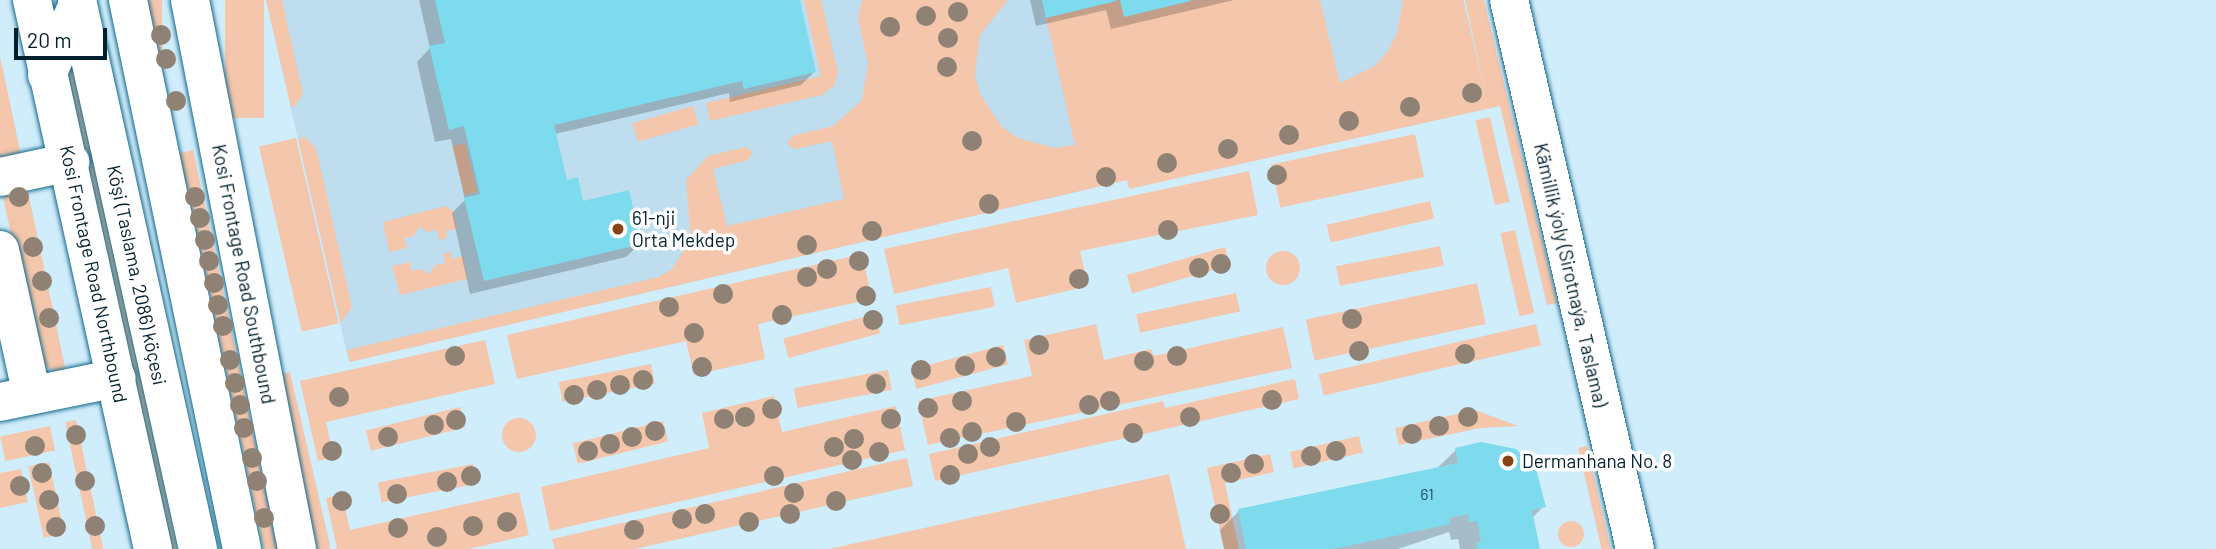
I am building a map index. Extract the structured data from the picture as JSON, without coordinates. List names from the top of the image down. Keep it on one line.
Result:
{"streets":{"street":["Kosi Frontage Road Northbound","Kosi Frontage Road Southbound","Köşi (Taslama, 2086) köçesi","Kämillik ýoly (Sirotnaýa, Taslama)"]},"places":["61-nji Orta Mekdep","Dermanhana No. 8"],"house_numbers":["61"],"scale_bar":"20 m"}
